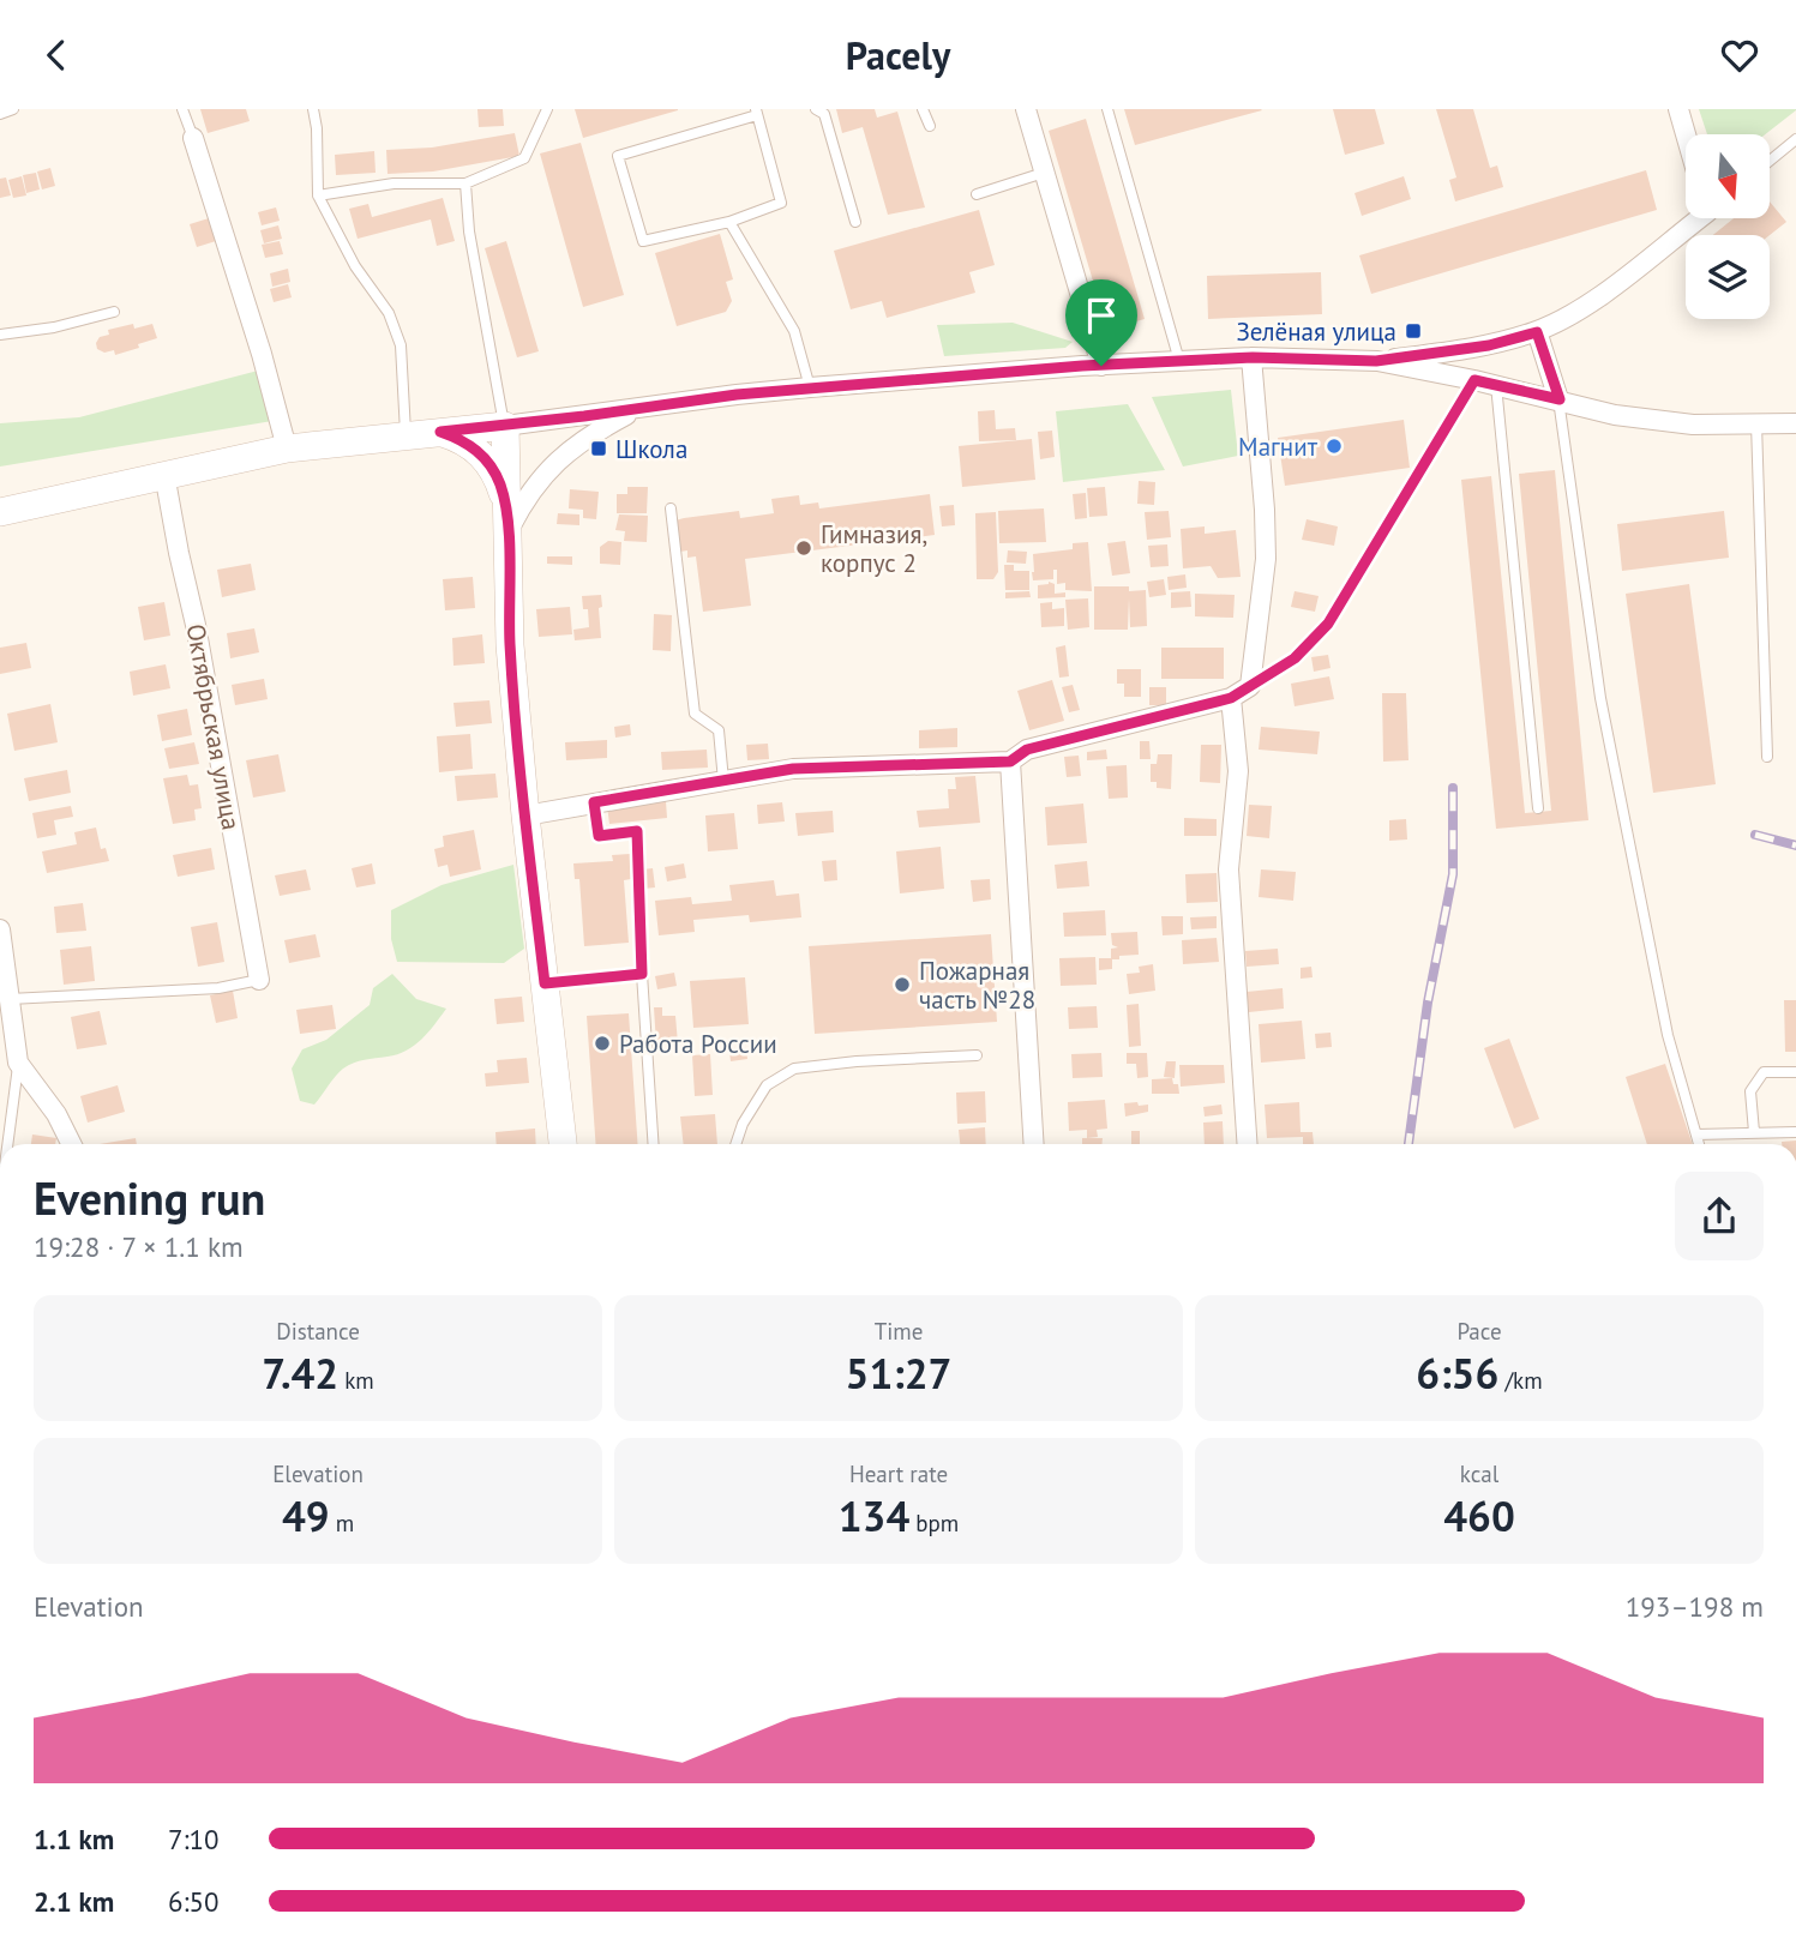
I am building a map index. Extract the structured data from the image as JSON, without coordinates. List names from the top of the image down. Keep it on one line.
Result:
{"streets":{"street":["Октябрьская улица"]},"places":{"transit":["Зелёная улица","Школа"],"other":["Магнит","Гимназия, корпус 2","Пожарная часть №28","Работа России"]},"north":"bottom","page":{"header":"Pacely","heading":["Evening run","19:28 · 7 × 1.1 km"],"stats":[["Distance","7.42 km"],["Time","51:27"],["Pace","6:56 /km"],["Elevation","49 m"],["Heart rate","134 bpm"],["kcal","460"]],"chart":["Elevation","193–198 m"],"list":[{"name":"1.1 km","note":"7:10"},{"name":"2.1 km","note":"6:50"}]}}
